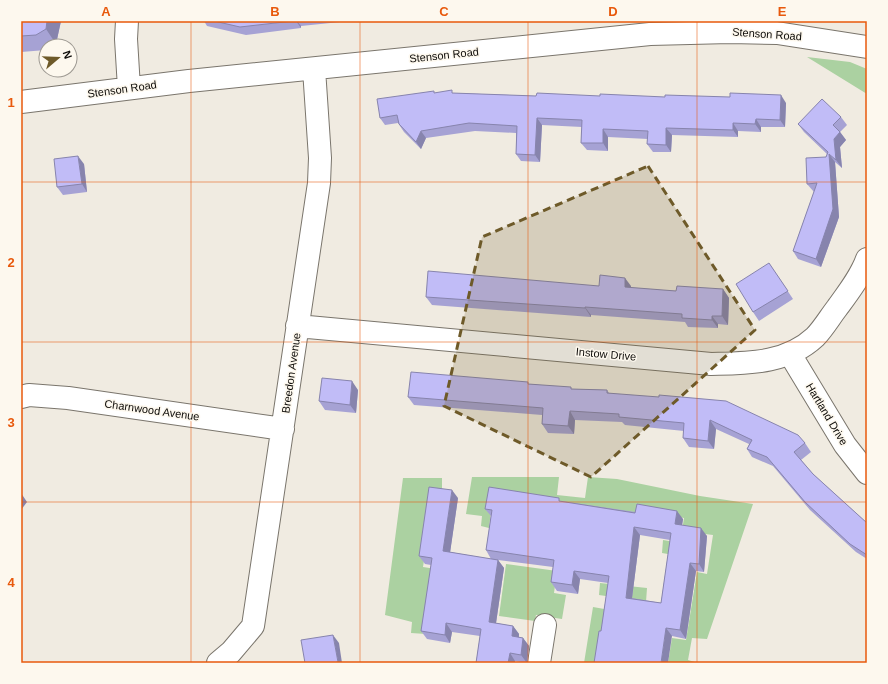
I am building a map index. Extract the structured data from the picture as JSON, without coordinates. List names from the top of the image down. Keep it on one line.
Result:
{"streets":{"street":["Stenson Road","Instow Drive","Breedon Avenue","Charnwood Avenue","Hartland Drive"]},"crossings":[["Stenson Road","Breedon Avenue"],["Instow Drive","Breedon Avenue"],["Instow Drive","Hartland Drive"],["Breedon Avenue","Charnwood Avenue"]],"north":"right","grid":{"columns":["A","B","C","D","E"],"rows":["1","2","3","4"]}}
